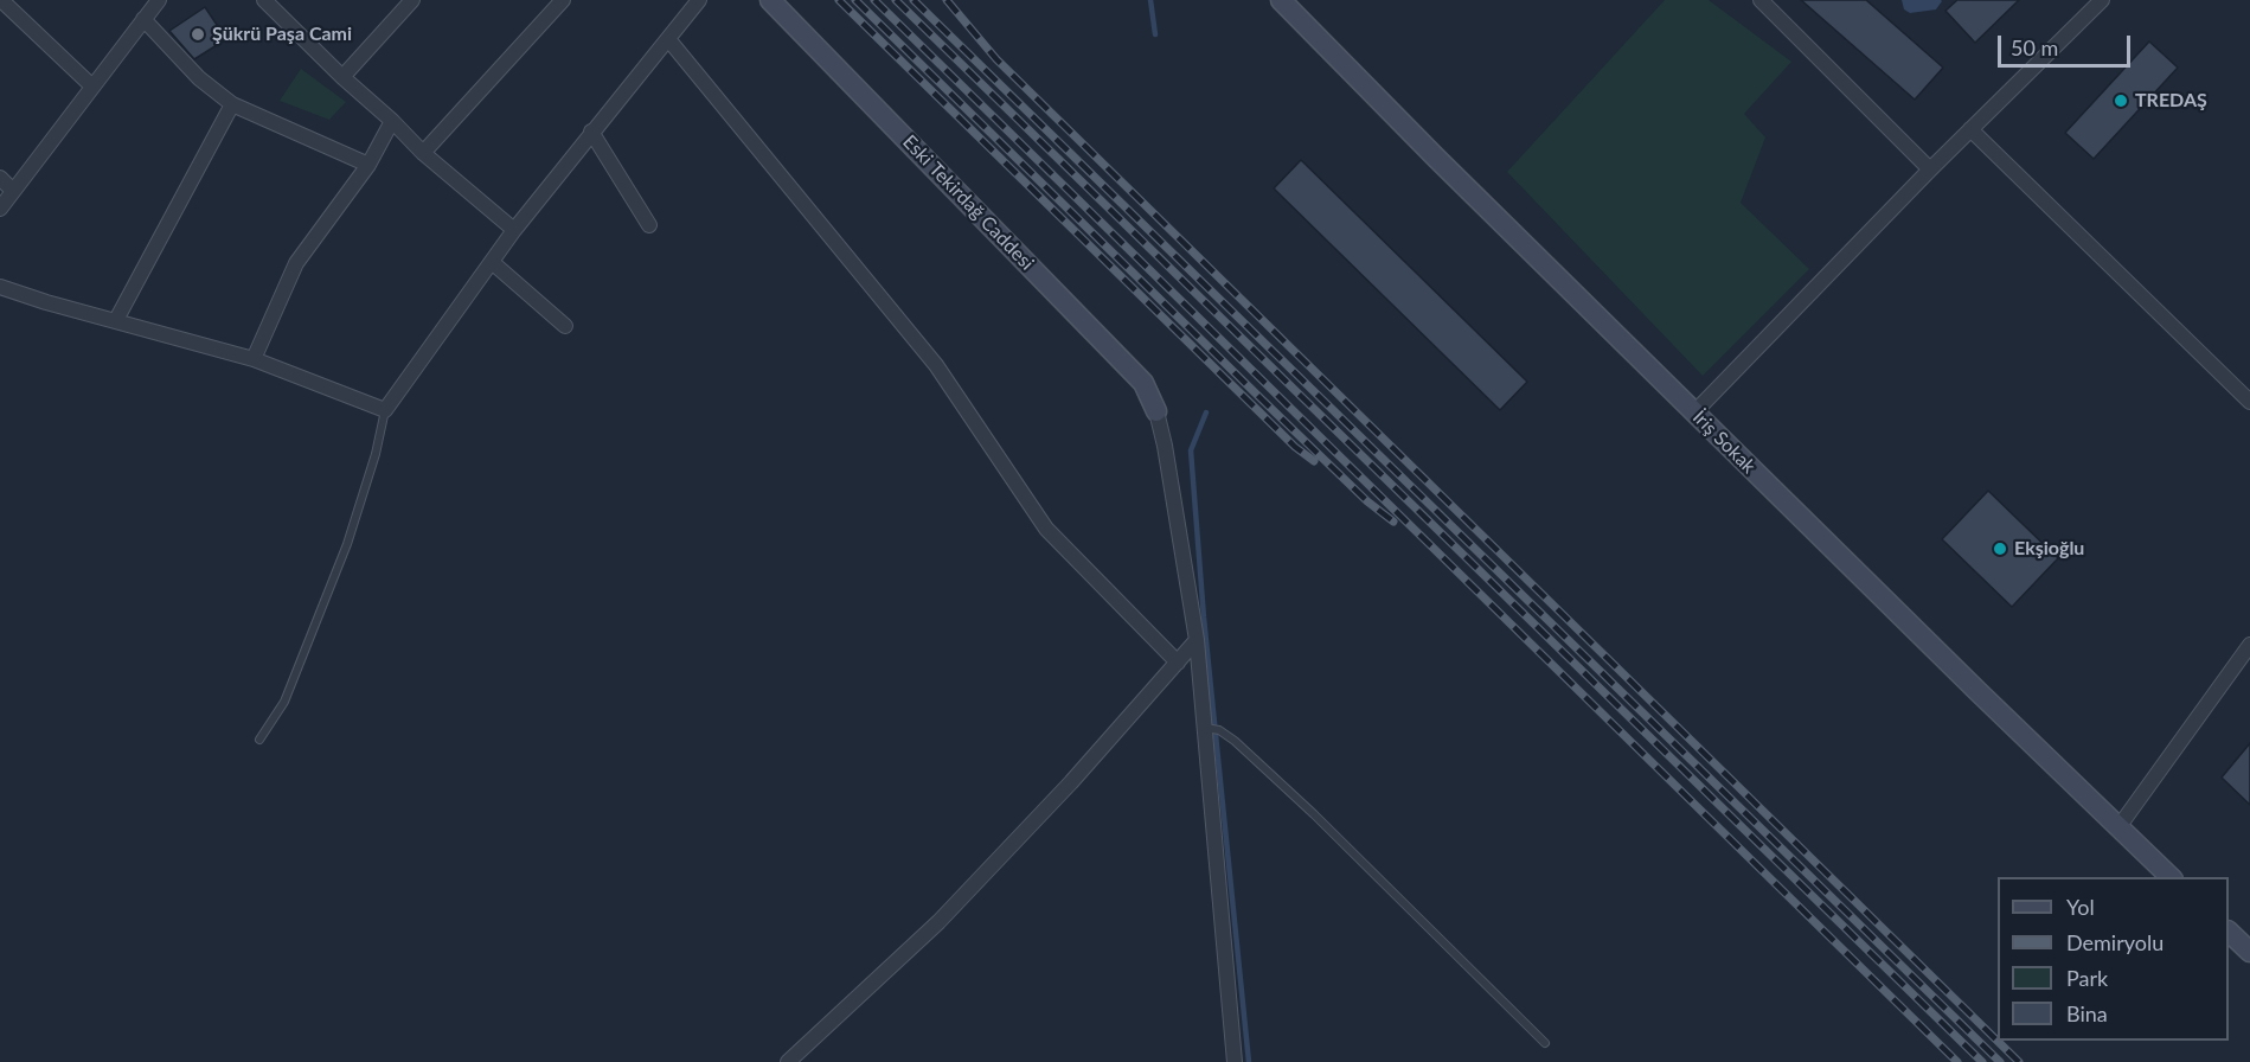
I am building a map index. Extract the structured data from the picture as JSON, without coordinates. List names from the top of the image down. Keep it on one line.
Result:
{"streets":{"main road":["Eski Tekirdağ Caddesi","İriş Sokak"]},"places":["Şükrü Paşa Cami","TREDAŞ","Ekşioğlu"],"legend":["Yol","Demiryolu","Park","Bina"],"scale_bar":"50 m"}
